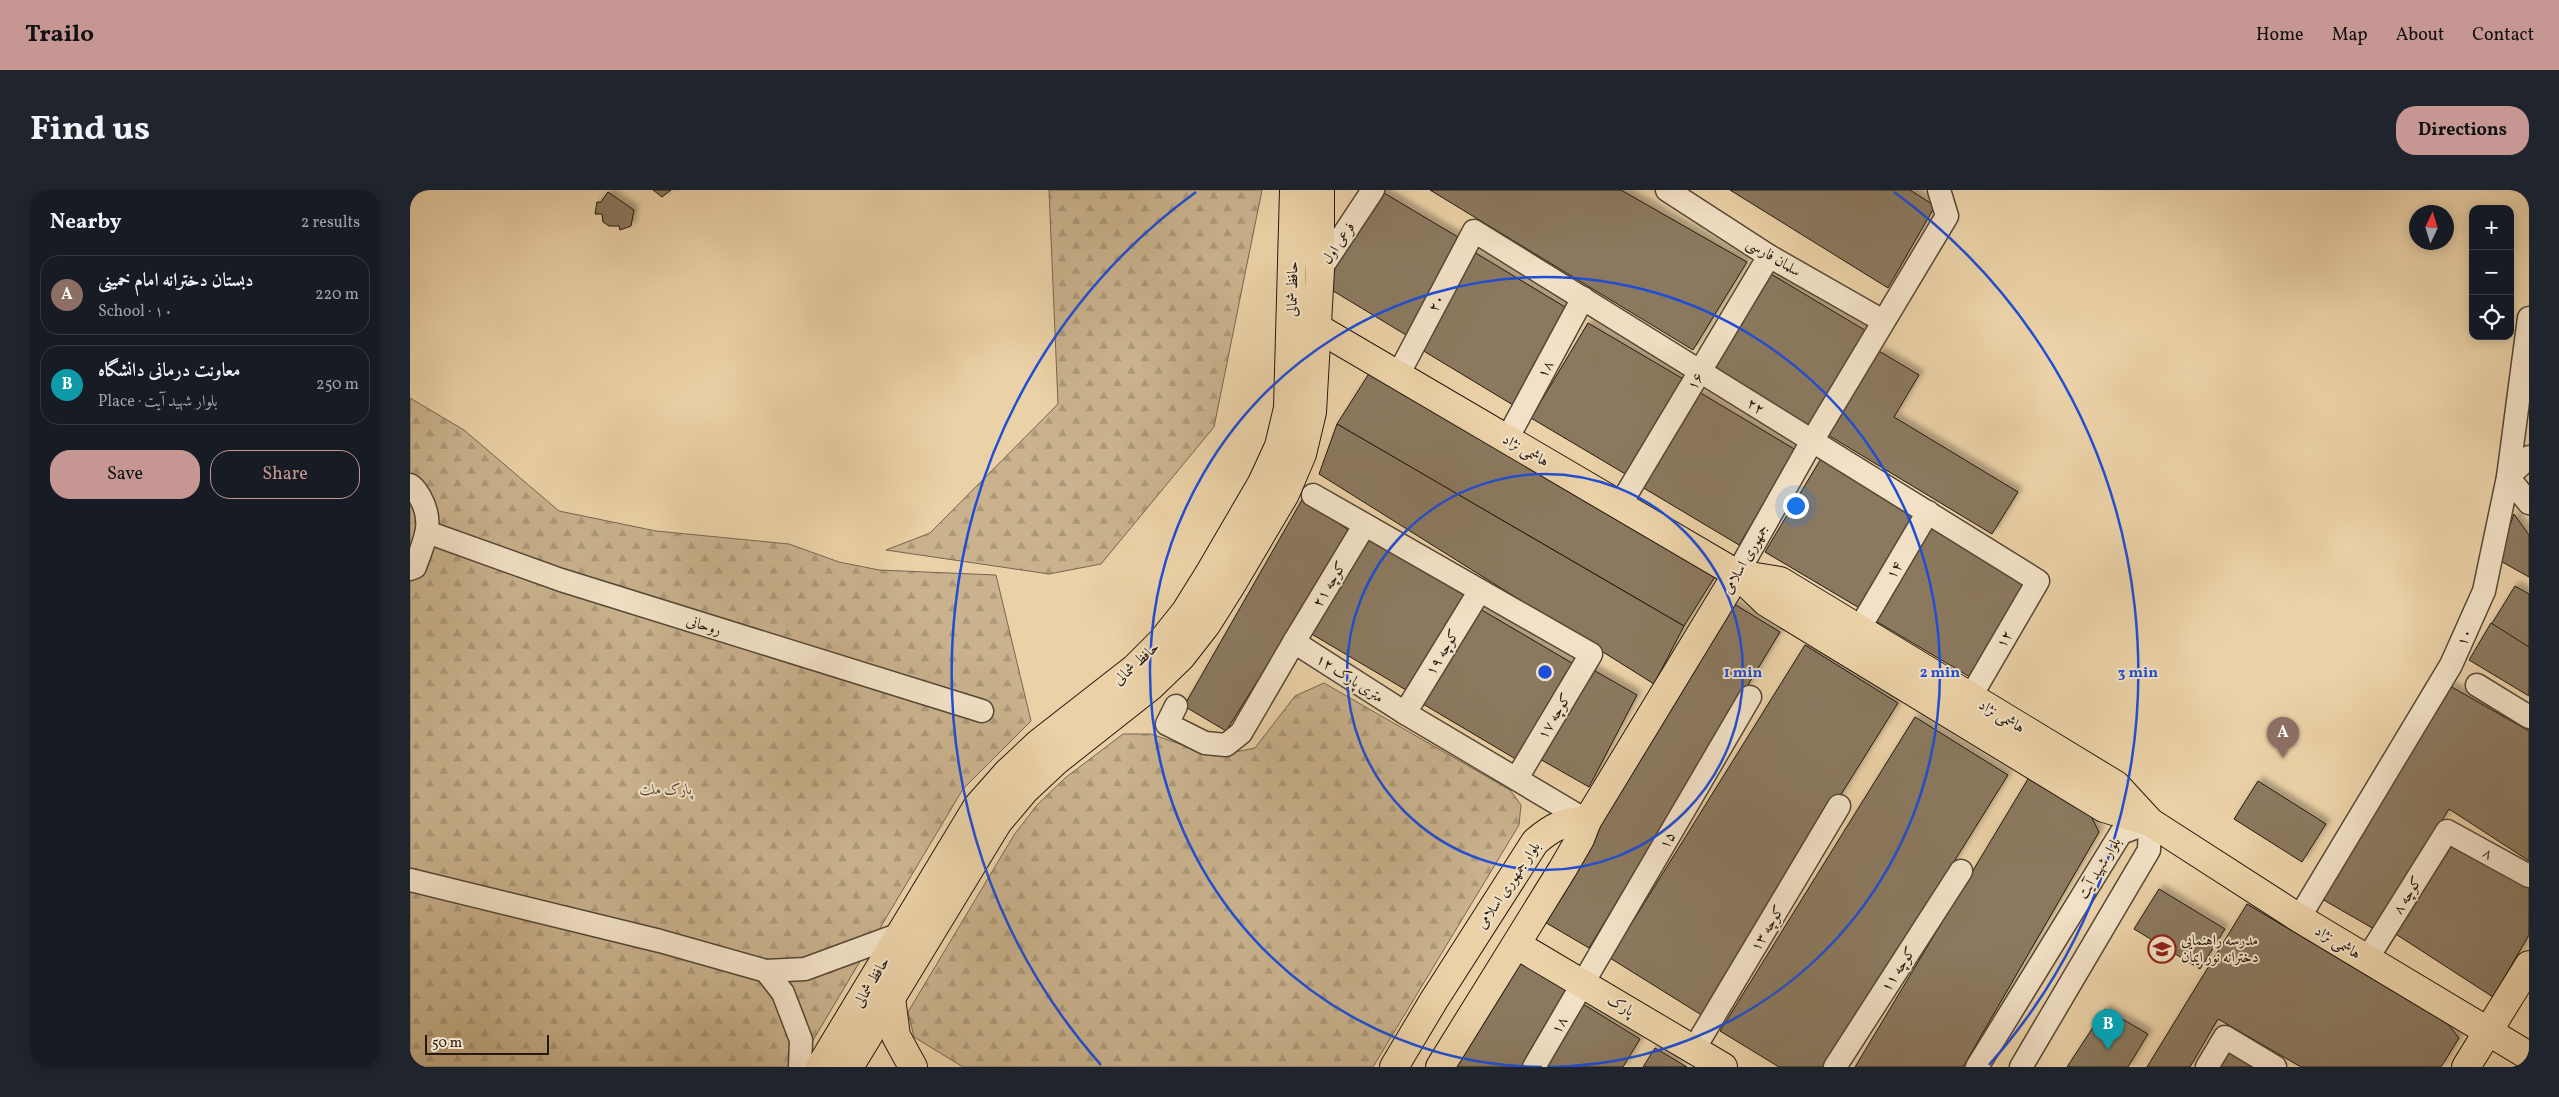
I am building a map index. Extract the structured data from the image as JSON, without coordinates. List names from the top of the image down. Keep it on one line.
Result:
{"streets":{"main road":["حافظ شمالی","هاشمی نژاد","جمهوری اسلامی","بلوار جمهوری اسلامی","پارک"],"street":["فرعی اول","سلمان فارسی","۲۰","۱۸","۱۶","۲۲","۱۴","کوچه ۲۱","روحانی","۱۰","۱۲","کوچه ۱۹","۱۲ متری پارک","کوچه ۱۷","۱۵","۸","بلوار شهید آیت","کوچه ۸","کوچه ۱۳","کوچه ۱۱"]},"crossings":[["فرعی اول","حافظ شمالی"],["سلمان فارسی","۱۶"],["سلمان فارسی","جمهوری اسلامی"],["حافظ شمالی","هاشمی نژاد"],["۲۰","۲۲"],["۲۰","هاشمی نژاد"],["۱۸","۲۲"],["۱۸","هاشمی نژاد"],["۱۸","۱۵"],["۱۸","پارک"],["۱۶","۲۲"],["۱۶","هاشمی نژاد"],["۲۲","جمهوری اسلامی"],["۲۲","۱۴"],["۲۲","۱۲"],["هاشمی نژاد","جمهوری اسلامی"],["هاشمی نژاد","۱۴"],["هاشمی نژاد","۱۰"],["هاشمی نژاد","۱۲"],["هاشمی نژاد","بلوار شهید آیت"],["هاشمی نژاد","کوچه ۸"],["جمهوری اسلامی","۱۲ متری پارک"],["جمهوری اسلامی","بلوار جمهوری اسلامی"],["کوچه ۲۱","۱۲ متری پارک"],["کوچه ۱۹","۱۲ متری پارک"],["کوچه ۱۹","کوچه ۱۷"],["۱۲ متری پارک","کوچه ۱۷"],["۱۲ متری پارک","بلوار جمهوری اسلامی"],["۱۵","پارک"],["۸","کوچه ۸"],["کوچه ۱۳","پارک"]],"parks":["پارک ملت"],"places":{"school or university":["مدرسه راهنمایی دخترانه نور ایمان"]},"scale_bar":"50 m","north":"top","page":{"header":"Trailo","nav":["Home","Map","About","Contact"],"title":"Find us","buttons":["Directions",["Save","Share"]],"heading":["Nearby","2 results"],"map_buttons":["+","−"],"list":[{"mark":"A","name":"دبستان دخترانه امام خمینی","note":"School · ۱۰","value":"220 m"},{"mark":"B","name":"معاونت درمانی دانشگاه","note":"Place · بلوار شهید آیت","value":"250 m"}],"pins":["A","B"],"scale":"50 m"},"rings":["1 min","2 min","3 min"]}
